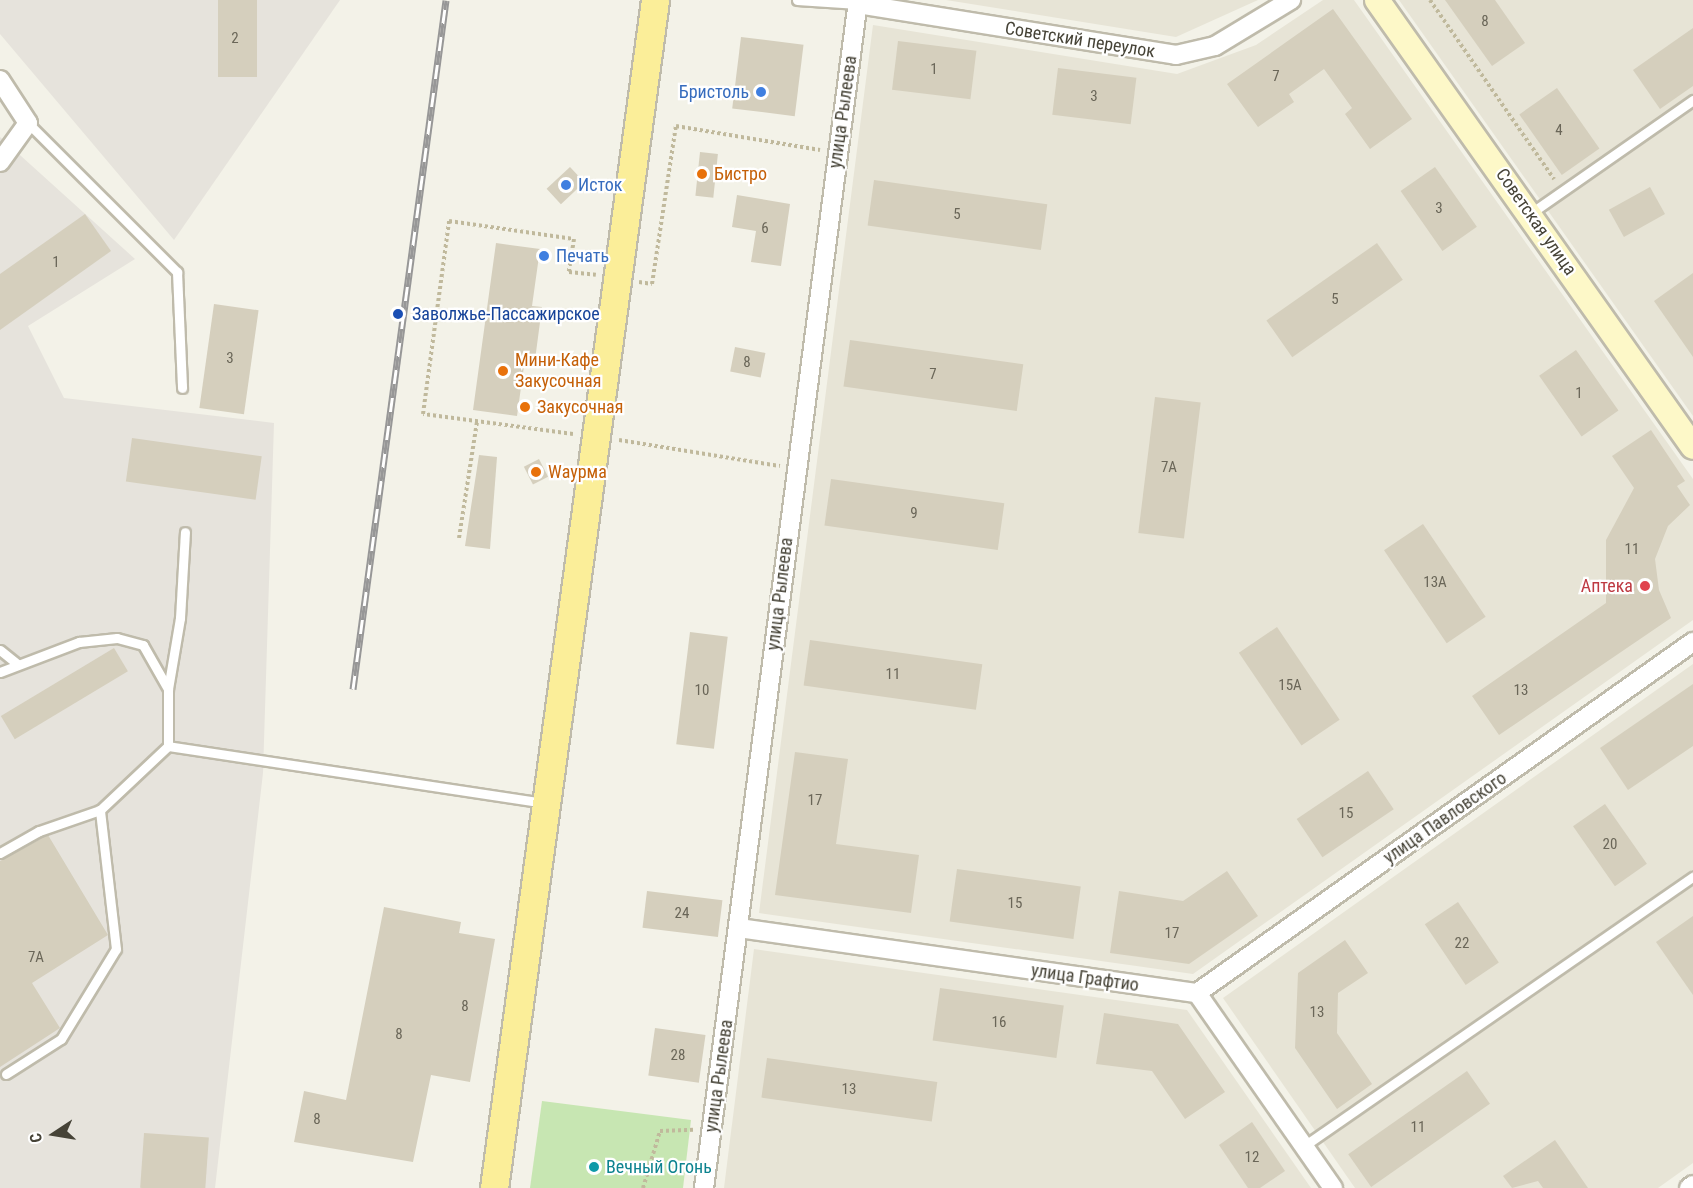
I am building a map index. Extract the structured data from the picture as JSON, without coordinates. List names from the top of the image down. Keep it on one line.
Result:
{"streets":{"street":["Советский переулок","улица Рылеева","Советская улица","улица Павловского","улица Графтио"]},"crossings":[["Советский переулок","улица Рылеева"],["улица Рылеева","улица Графтио"],["улица Павловского","улица Графтио"]],"places":["Бристоль","Бистро","Исток","Печать","Заволжье-Пассажирское","Мини-Кафе Закусочная","Закусочная","Wаурма","Аптека","Вечный Огонь"],"house_numbers":["8","2","1","7","3","4","3","5","6","1","5","3","8","7","1","7А","9","11","13А","11","15А","10","13","17","15","20","15","24","17","22","7А","8","13","16","8","28","13","8","11","12"],"north":"left"}
